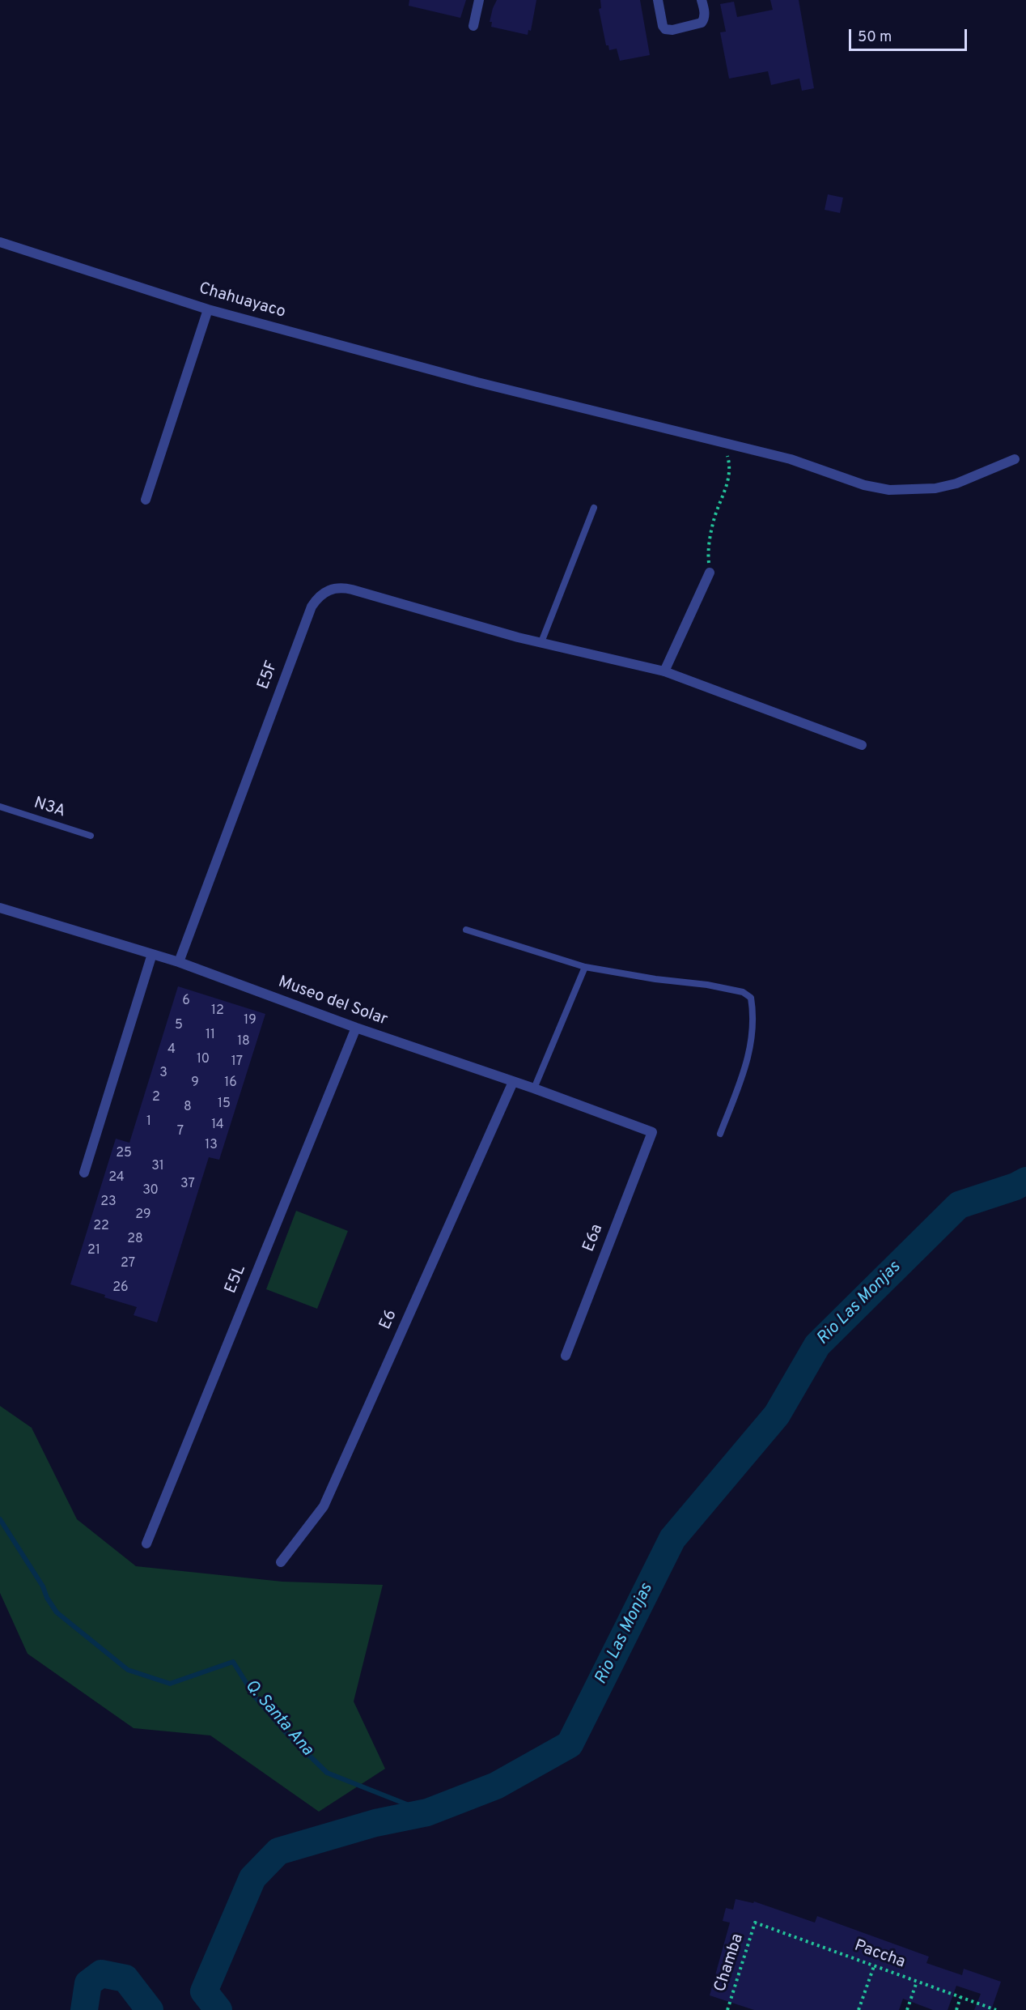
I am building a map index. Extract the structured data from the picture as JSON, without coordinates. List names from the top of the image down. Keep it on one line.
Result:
{"streets":{"street":["Chahuayaco","E5F","Museo del Solar","E6a","E5L","E6"],"lane":["N3A"],"path":["Paccha","Chamba"]},"crossings":[["E5F","Museo del Solar"],["Museo del Solar","E6a"],["Museo del Solar","E5L"],["Museo del Solar","E6"],["Paccha","Chamba"]],"water":["Rio Las Monjas","Q. Santa Ana"],"house_numbers":["6","12","19","5","11","18","4","10","17","3","9","16","2","15","8","1","14","7","13","25","31","24","37","30","23","29","22","28","21","27","26"],"scale_bar":"50 m"}
